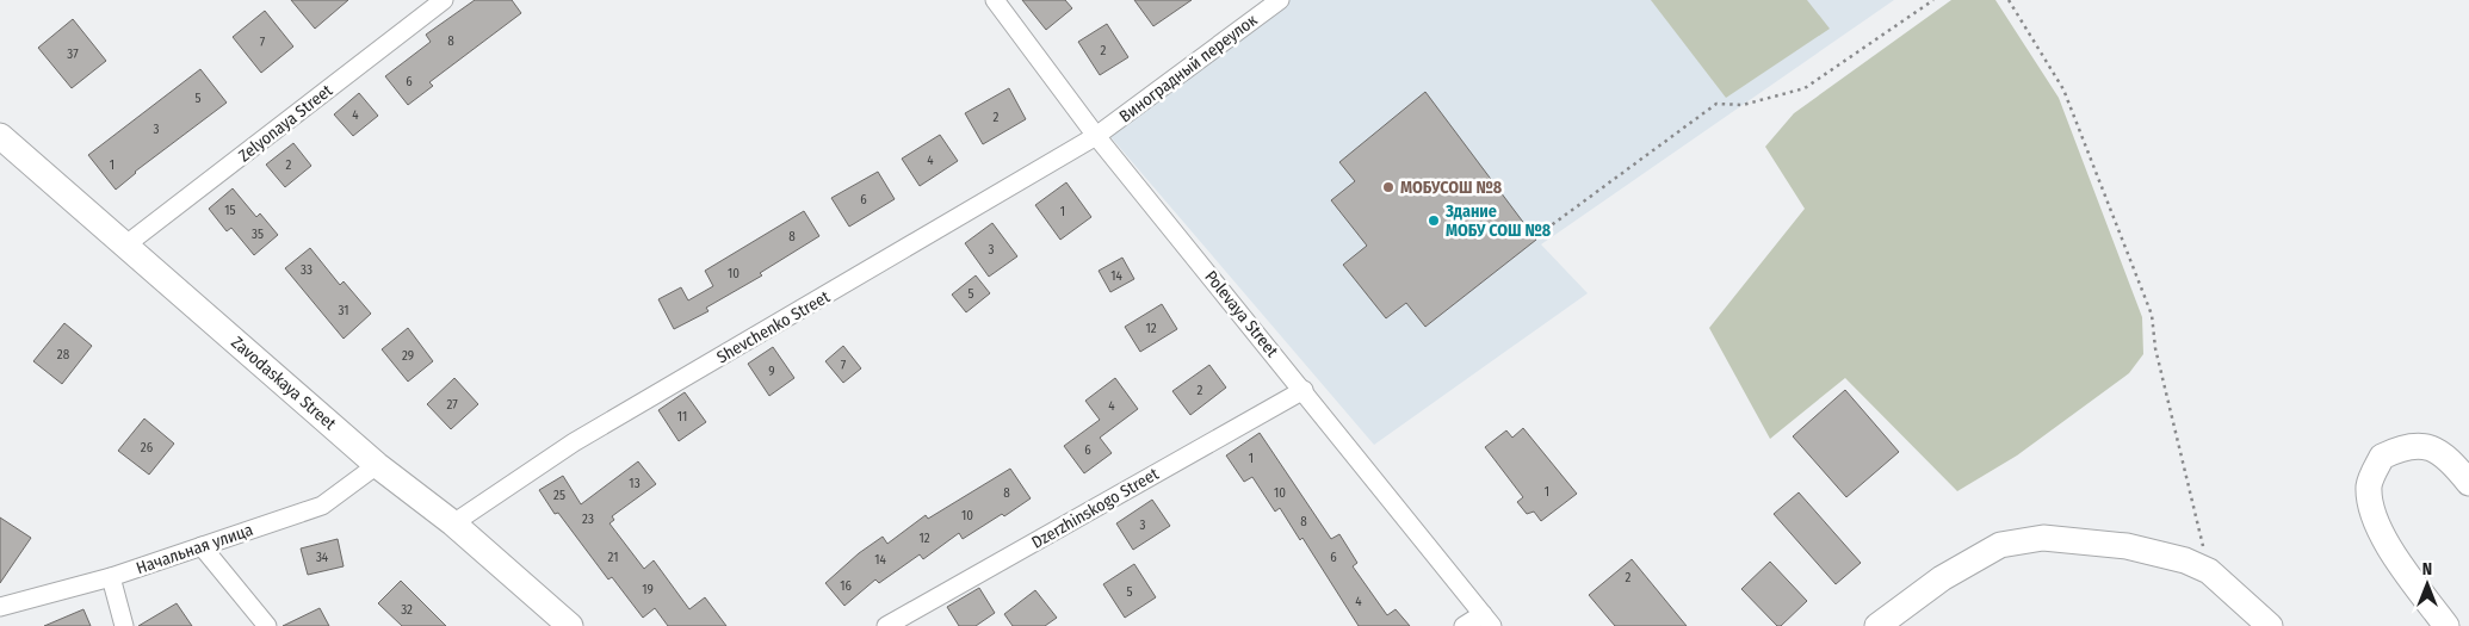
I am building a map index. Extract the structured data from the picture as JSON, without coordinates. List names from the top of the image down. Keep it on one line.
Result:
{"streets":{"main road":["Zavodaskaya Street"],"street":["Виноградный переулок","Zelyonaya Street","Polevaya Street","Shevchenko Street","Dzerzhinskogo Street","Начальная улица"]},"crossings":[["Виноградный переулок","Polevaya Street"],["Виноградный переулок","Shevchenko Street"],["Zelyonaya Street","Zavodaskaya Street"],["Polevaya Street","Shevchenko Street"],["Polevaya Street","Dzerzhinskogo Street"],["Shevchenko Street","Zavodaskaya Street"],["Zavodaskaya Street","Начальная улица"]],"places":["МОБУСОШ №8","Здание МОБУ СОШ №8"],"house_numbers":["8","7","2","37","6","5","4","2","3","4","1","2","6","15","1","35","8","3","33","10","14","5","31","12","28","29","7","9","2","27","4","11","26","6","1","13","1","8","10","25","10","23","8","3","12","34","21","6","14","2","16","19","5","4","32"],"north":"top"}
